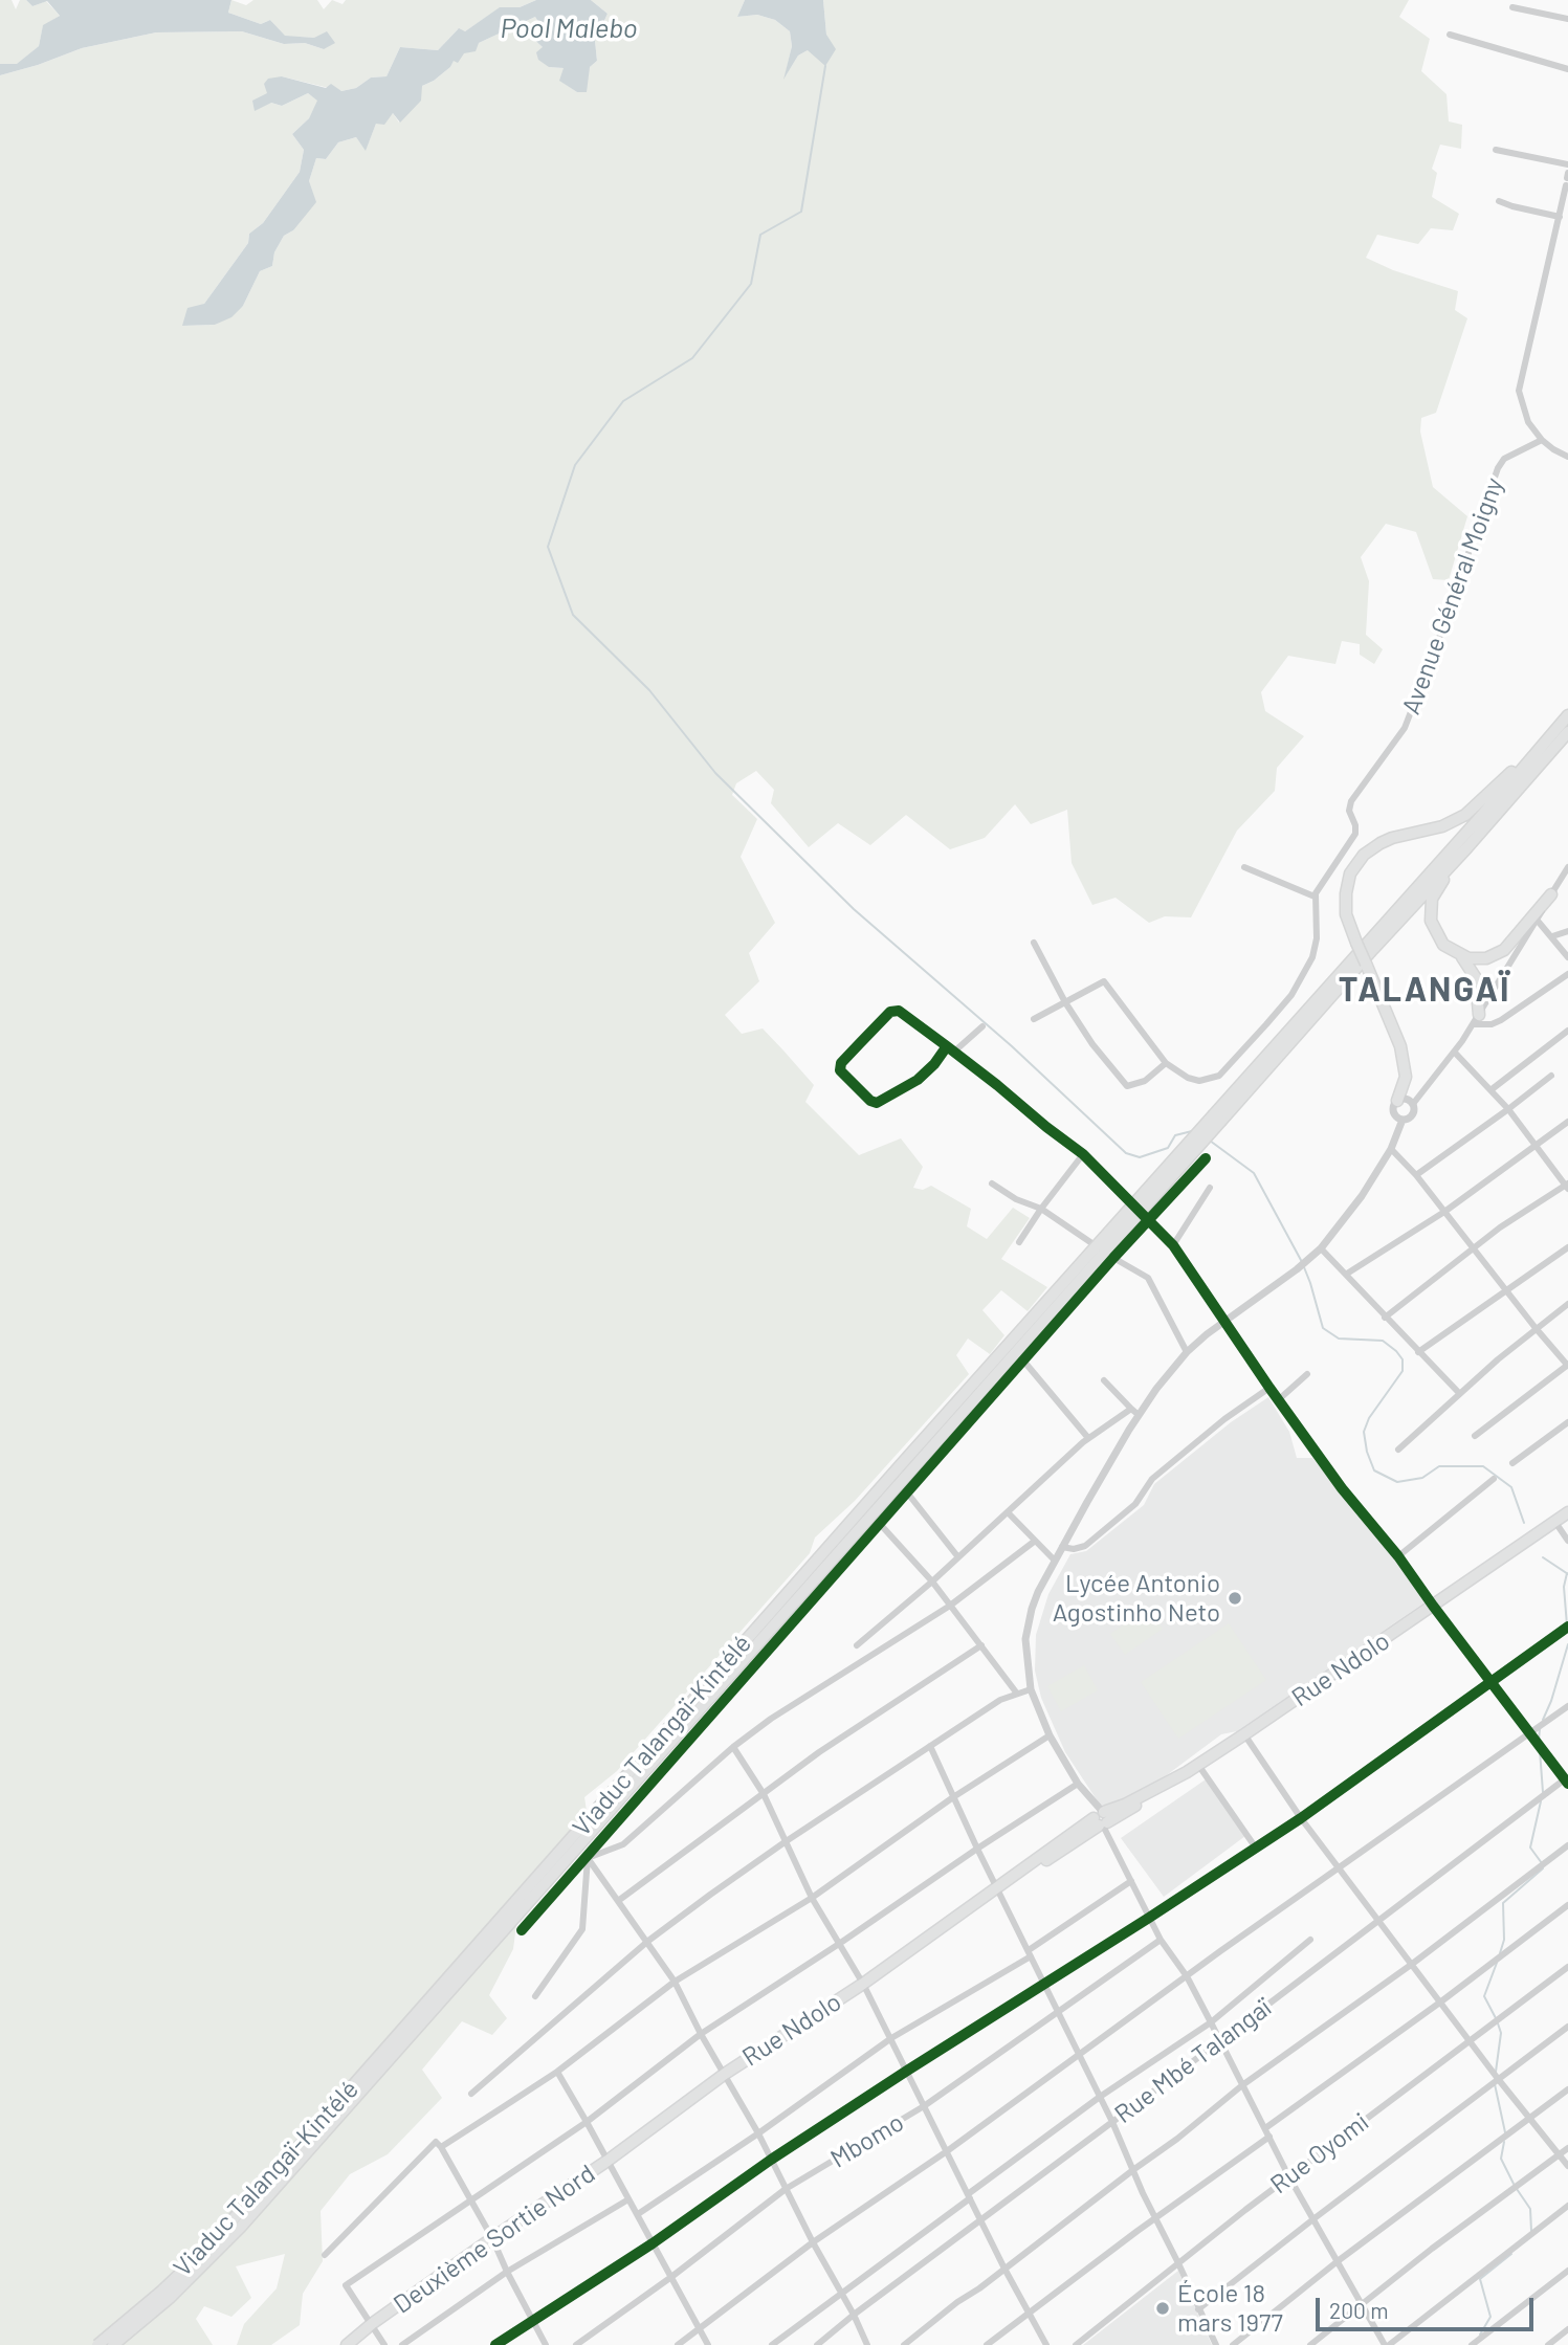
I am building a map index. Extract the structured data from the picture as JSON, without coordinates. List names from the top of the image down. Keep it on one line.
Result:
{"streets":{"main road":["Rue Ndolo","Viaduc Talangaï-Kintélé","Deuxième Sortie Nord"],"street":["Avenue Général Moigny","Rue Mbé Talangaï","Mbomo","Rue Oyomi"]},"crossings":[["Rue Ndolo","Deuxième Sortie Nord"]],"districts":["TALANGAÏ"],"water":["Pool Malebo"],"places":["Lycée Antonio Agostinho Neto","École 18 mars 1977"],"scale_bar":"200 m"}
